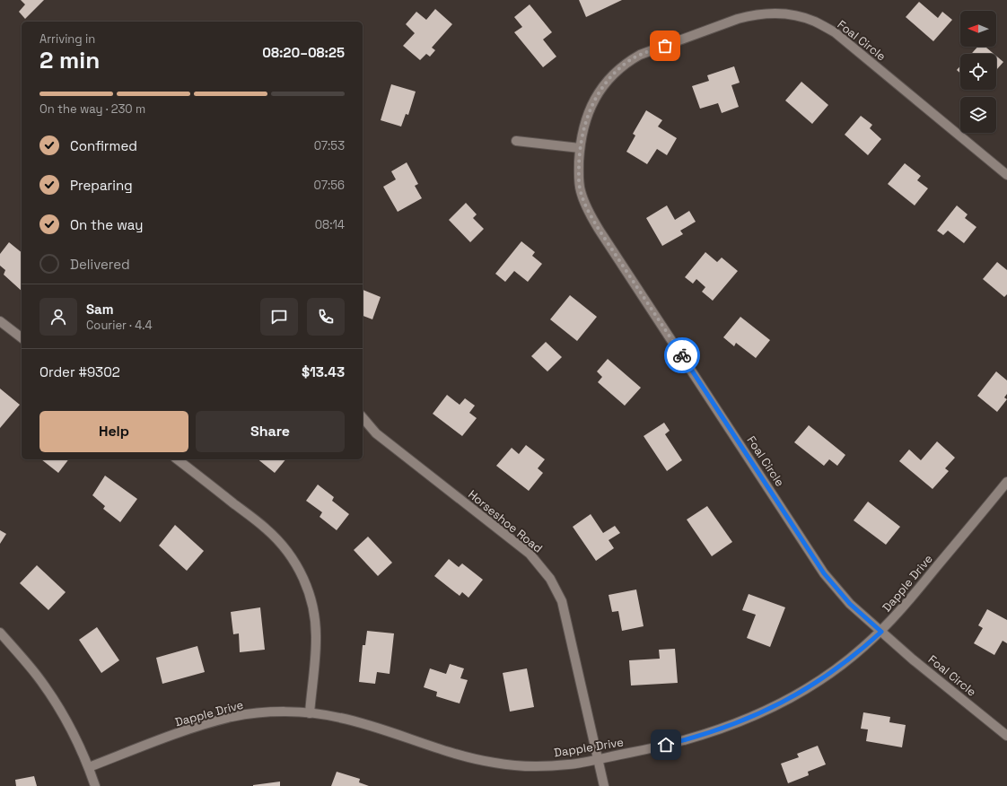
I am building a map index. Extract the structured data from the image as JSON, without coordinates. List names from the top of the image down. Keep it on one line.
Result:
{"streets":{"street":["Foal Circle","Horseshoe Road","Dapple Drive"]},"crossings":[["Foal Circle","Dapple Drive"],["Horseshoe Road","Dapple Drive"]],"north":"left","page":{"heading":["2 min","Arriving in","08:20–08:25"],"panel":["Sam","Courier · 4.4","Order #9302","$13.43"],"bar":"On the way · 230 m","list":[["Confirmed","07:53"],["Preparing","07:56"],["On the way","08:14"],"Delivered"],"buttons":["Help","Share"]}}
